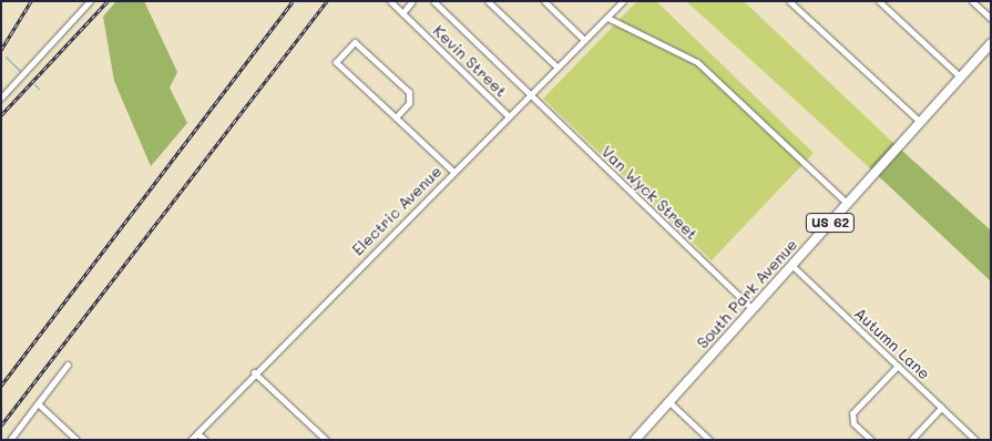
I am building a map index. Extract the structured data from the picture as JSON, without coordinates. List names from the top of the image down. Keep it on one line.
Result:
{"streets":{"main road":["US 62","South Park Avenue"],"street":["Kevin Street","Van Wyck Street","Electric Avenue","Autumn Lane"]},"crossings":[["Kevin Street","Electric Avenue"],["Van Wyck Street","Electric Avenue"],["Van Wyck Street","South Park Avenue"],["South Park Avenue","Autumn Lane"]]}
